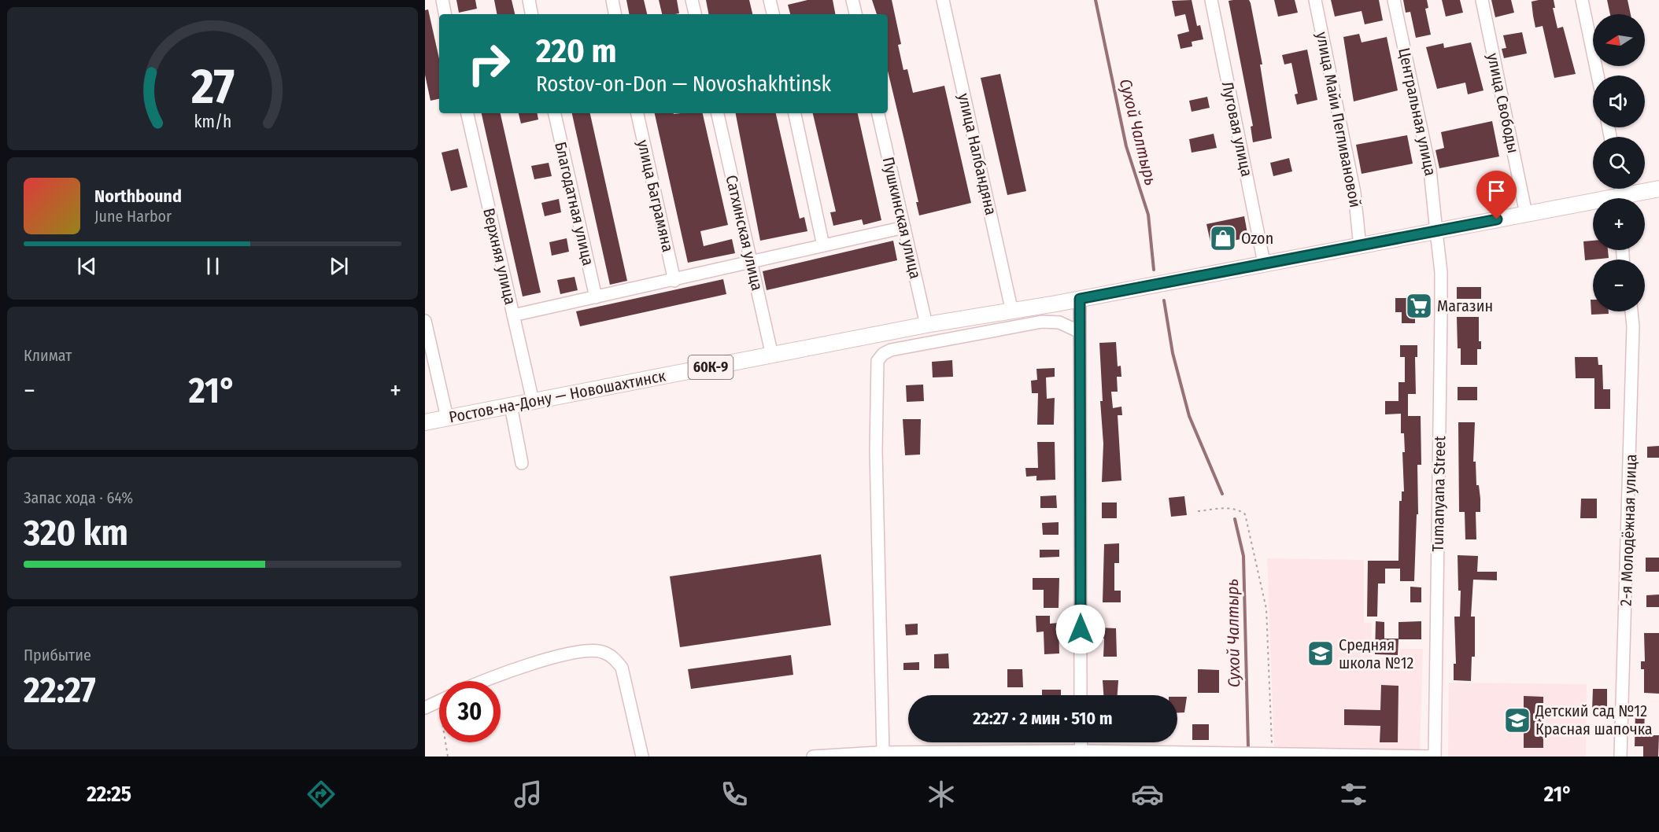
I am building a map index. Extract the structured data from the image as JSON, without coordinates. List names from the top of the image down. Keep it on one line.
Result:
{"streets":{"main road":["60К-9","Ростов-на-Дону — Новошахтинск"],"street":["улица Свободы","Центральная улица","улица Майи Пегливановой","Луговая улица","улица Налбандяна","улица Баграмяна","Благодатная улица","Пушкинская улица","Сатхинская улица","Верхняя улица","Tumanyana Street","2-я Молодёжная улица"]},"crossings":[["улица Свободы","60К-9"],["Центральная улица","60К-9"],["Центральная улица","Tumanyana Street"],["улица Майи Пегливановой","60К-9"],["Луговая улица","60К-9"],["улица Налбандяна","60К-9"],["Пушкинская улица","Ростов-на-Дону — Новошахтинск"],["Сатхинская улица","Ростов-на-Дону — Новошахтинск"],["Верхняя улица","Ростов-на-Дону — Новошахтинск"],["60К-9","Ростов-на-Дону — Новошахтинск"],["60К-9","Tumanyana Street"]],"water":["Сухой Чалтырь"],"places":{"shop":["Ozon"],"supermarket":["Магазин"],"school or university":["Средняя школа №12","Детский сад №12 Красная шапочка"]},"north":"left","page":{"map_buttons":["+","−"],"turn":["220 m","Rostov-on-Don — Novoshakhtinsk"],"song":["Northbound","June Harbor"],"tile":["Климат",["Запас хода · 64%","320 km"],["Прибытие","22:27"]],"heat":["−","21°","+"],"limit":"30","trip":"22:27 · 2 мин · 510 m","tabs":["22:25","21°"],"gauge":["27","km/h"]}}
